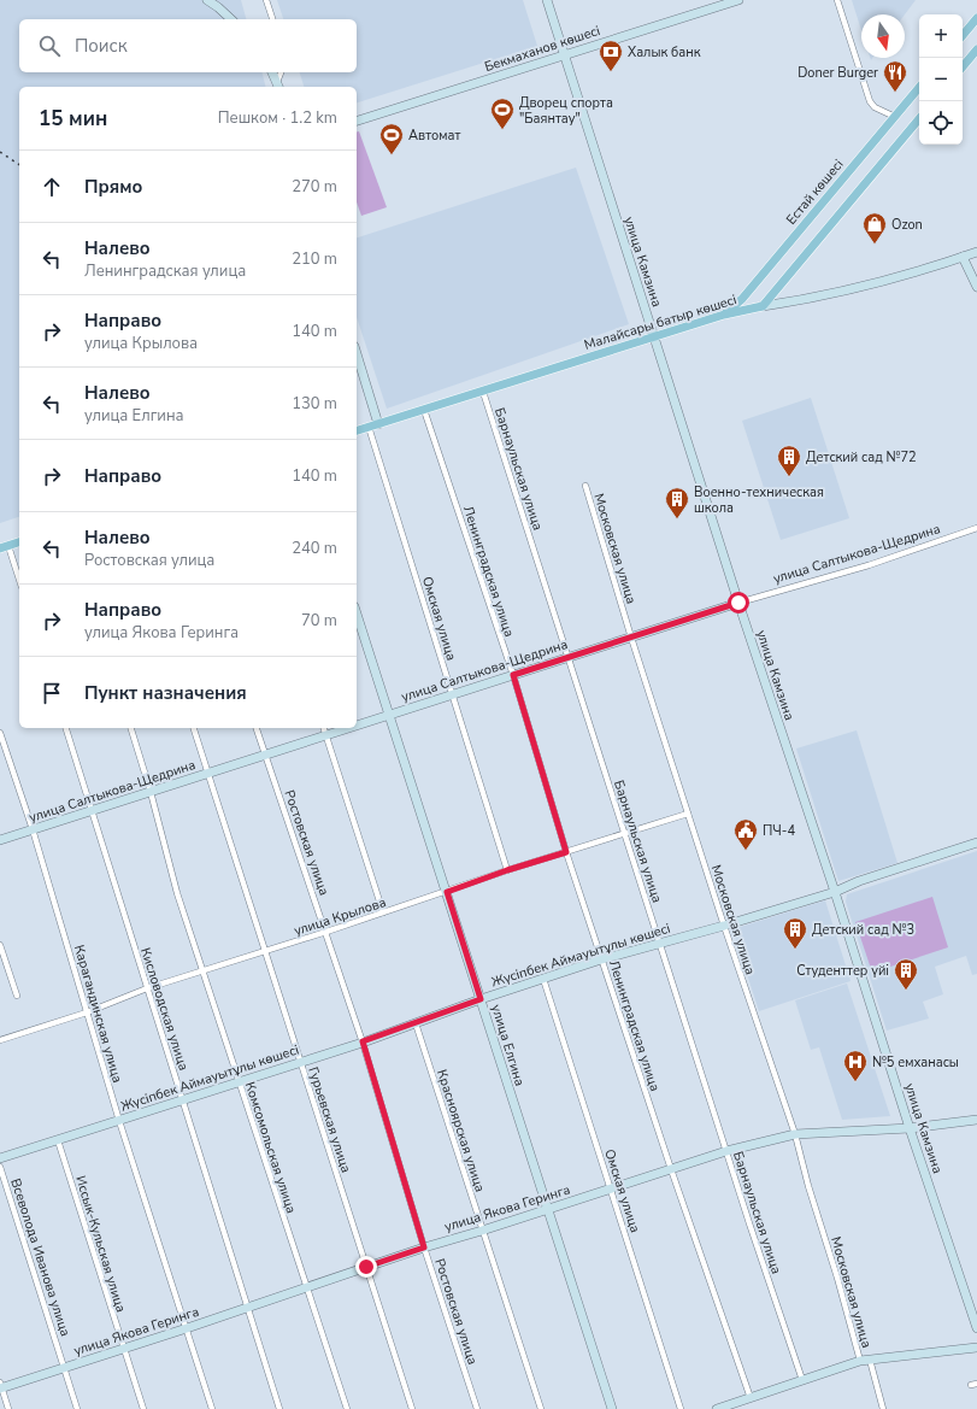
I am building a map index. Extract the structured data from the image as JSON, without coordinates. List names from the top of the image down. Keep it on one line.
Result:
{"streets":{"main road":["Естай көшесі","Малайсары батыр көшесі"],"street":["Бекмаханов көшесі","улица Камзина","Барнаульская улица","Московская улица","улица Салтыкова-Щедрина","Ленинградская улица","Омская улица","Ростовская улица","улица Крылова","Жүсіпбек Аймауытұлы көшесі","Кисловодская улица","Карагандинская улица","улица Елгина","Гурьевская улица","Красноярская улица","Комсомольская улица","улица Якова Геринга","Иссык-Кульская улица","Всеволода Иванова улица"]},"crossings":[["Бекмаханов көшесі","улица Камзина"],["Естай көшесі","Малайсары батыр көшесі"],["улица Камзина","Малайсары батыр көшесі"],["улица Камзина","улица Салтыкова-Щедрина"],["улица Камзина","Жүсіпбек Аймауытұлы көшесі"],["улица Камзина","улица Якова Геринга"],["Малайсары батыр көшесі","Барнаульская улица"],["Малайсары батыр көшесі","Ленинградская улица"],["Малайсары батыр көшесі","Омская улица"],["Барнаульская улица","улица Салтыкова-Щедрина"],["Барнаульская улица","улица Крылова"],["Барнаульская улица","Жүсіпбек Аймауытұлы көшесі"],["Барнаульская улица","улица Якова Геринга"],["Московская улица","улица Салтыкова-Щедрина"],["Московская улица","улица Крылова"],["Московская улица","Жүсіпбек Аймауытұлы көшесі"],["Московская улица","улица Якова Геринга"],["улица Салтыкова-Щедрина","Ленинградская улица"],["улица Салтыкова-Щедрина","Омская улица"],["улица Салтыкова-Щедрина","Ростовская улица"],["улица Салтыкова-Щедрина","Кисловодская улица"],["улица Салтыкова-Щедрина","Карагандинская улица"],["улица Салтыкова-Щедрина","улица Елгина"],["улица Салтыкова-Щедрина","Гурьевская улица"],["улица Салтыкова-Щедрина","Комсомольская улица"],["Ленинградская улица","улица Крылова"],["Ленинградская улица","Жүсіпбек Аймауытұлы көшесі"],["Ленинградская улица","улица Якова Геринга"],["Омская улица","улица Крылова"],["Омская улица","Жүсіпбек Аймауытұлы көшесі"],["Омская улица","улица Якова Геринга"],["Ростовская улица","улица Крылова"],["Ростовская улица","Жүсіпбек Аймауытұлы көшесі"],["Ростовская улица","улица Якова Геринга"],["улица Крылова","Кисловодская улица"],["улица Крылова","Карагандинская улица"],["улица Крылова","улица Елгина"],["улица Крылова","Гурьевская улица"],["улица Крылова","Комсомольская улица"],["Жүсіпбек Аймауытұлы көшесі","Кисловодская улица"],["Жүсіпбек Аймауытұлы көшесі","Карагандинская улица"],["Жүсіпбек Аймауытұлы көшесі","улица Елгина"],["Жүсіпбек Аймауытұлы көшесі","Гурьевская улица"],["Жүсіпбек Аймауытұлы көшесі","Красноярская улица"],["Жүсіпбек Аймауытұлы көшесі","Комсомольская улица"],["Жүсіпбек Аймауытұлы көшесі","Иссык-Кульская улица"],["Кисловодская улица","улица Якова Геринга"],["Карагандинская улица","улица Якова Геринга"],["улица Елгина","улица Якова Геринга"],["Гурьевская улица","улица Якова Геринга"],["Красноярская улица","улица Якова Геринга"],["Комсомольская улица","улица Якова Геринга"],["улица Якова Геринга","Иссык-Кульская улица"],["улица Якова Геринга","Всеволода Иванова улица"]],"places":{"bank":["Халык банк"],"restaurant":["Doner Burger"],"sports":["Дворец спорта \"Баянтау\"","Автомат"],"shop":["Ozon"],"building":["Детский сад №72","Военно-техническая школа","Детский сад №3","Студенттер үйі"],"public building":["ПЧ-4"],"hospital":["№5 емханасы"]},"north":"bottom","page":{"map_buttons":["+","−"],"search":"Поиск","heading":["15 мин","Пешком · 1.2 km"],"list":[["Прямо","270 m"],["Налево","Ленинградская улица","210 m"],["Направо","улица Крылова","140 m"],["Налево","улица Елгина","130 m"],["Направо","140 m"],["Налево","Ростовская улица","240 m"],["Направо","улица Якова Геринга","70 m"],"Пункт назначения"]}}
